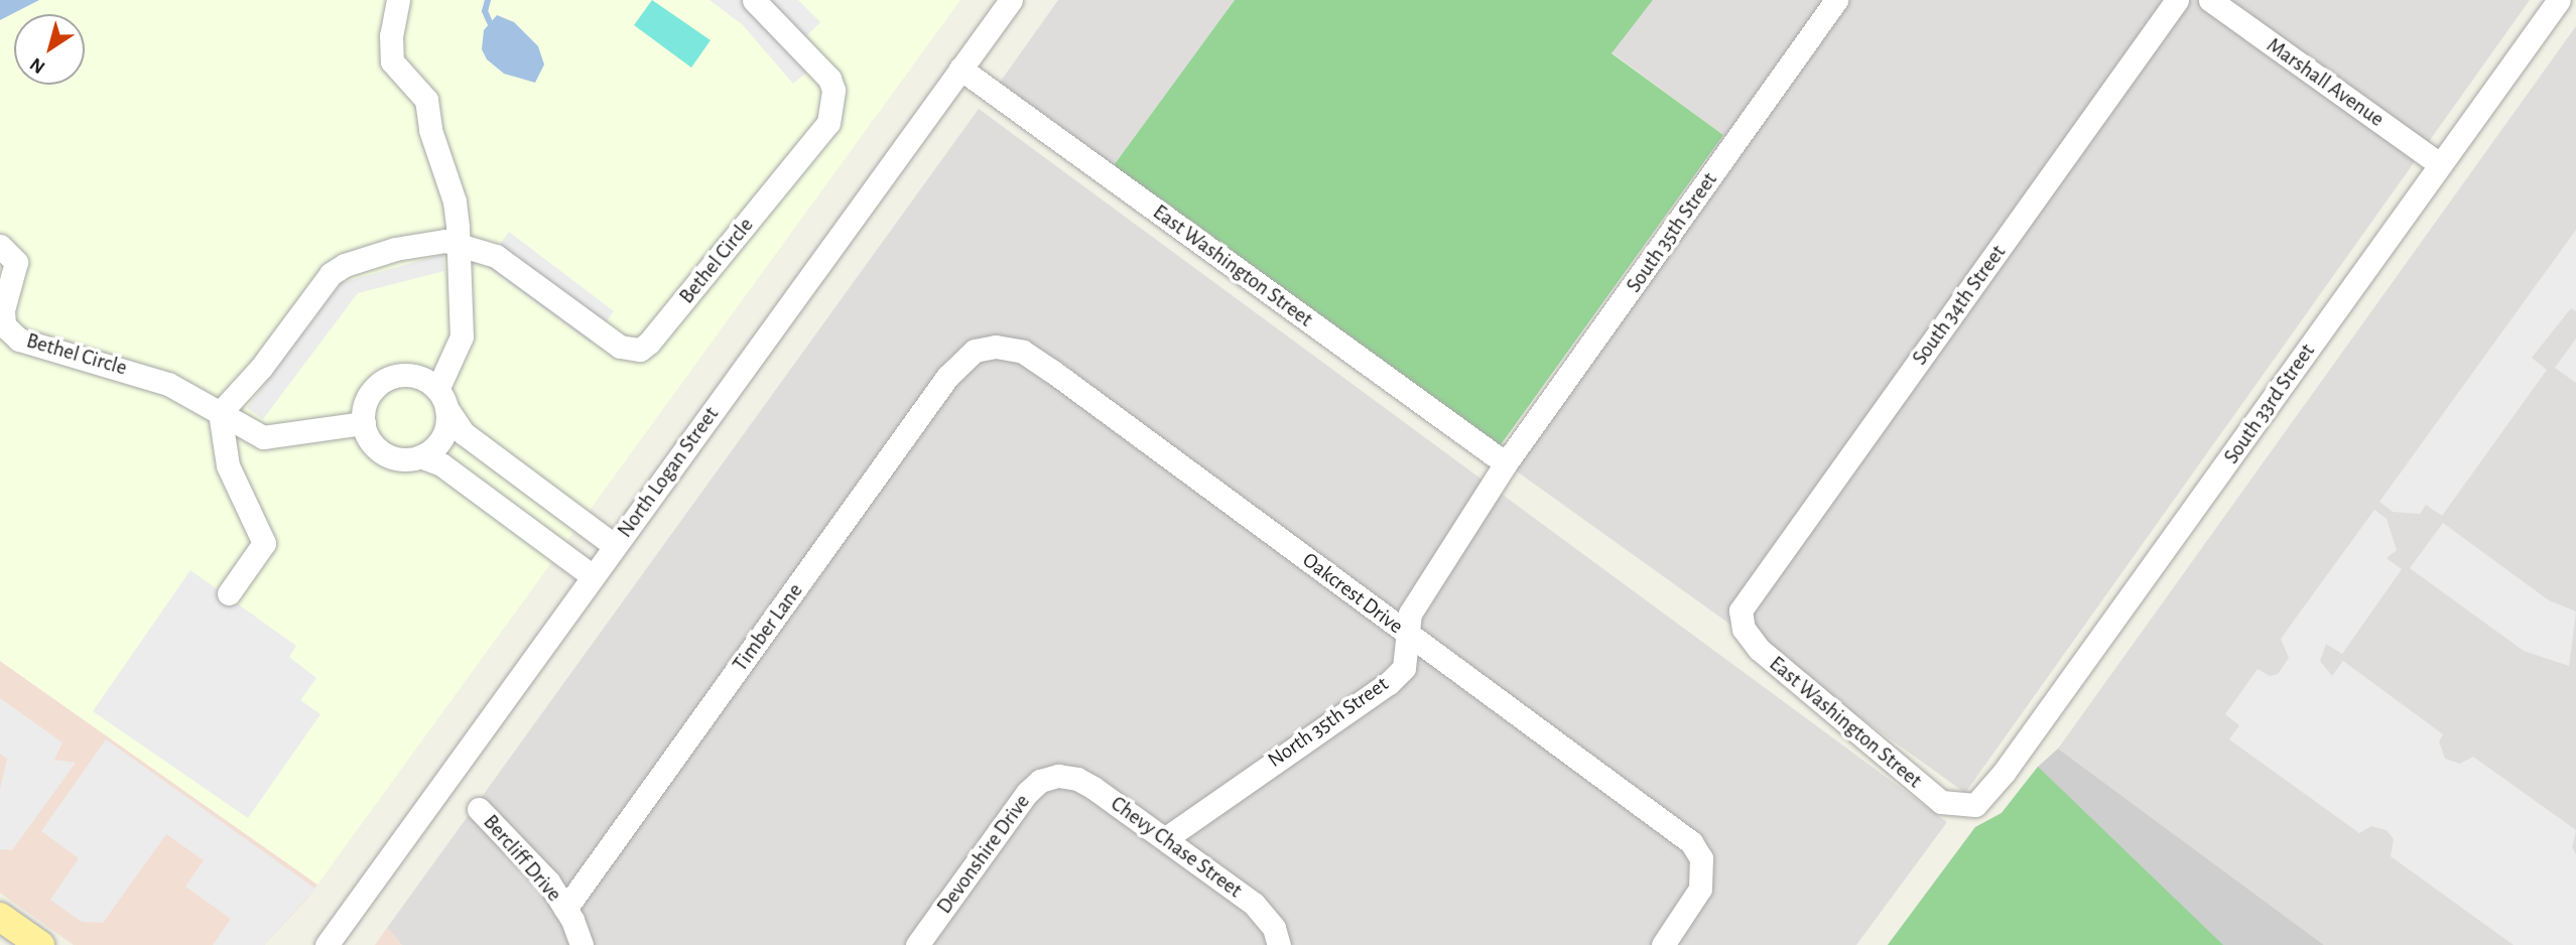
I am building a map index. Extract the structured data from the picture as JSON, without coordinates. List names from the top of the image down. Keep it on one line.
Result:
{"streets":{"street":["Marshall Avenue","South 35th Street","Bethel Circle","East Washington Street","South 34th Street","South 33rd Street","North Logan Street","Oakcrest Drive","Timber Lane","North 35th Street","Chevy Chase Street","Devonshire Drive","Bercliff Drive"]},"crossings":[["Marshall Avenue","South 33rd Street"],["South 35th Street","East Washington Street"],["South 35th Street","North 35th Street"],["East Washington Street","South 34th Street"],["East Washington Street","South 33rd Street"],["East Washington Street","North Logan Street"],["East Washington Street","North 35th Street"],["Oakcrest Drive","Timber Lane"],["Oakcrest Drive","North 35th Street"],["Timber Lane","Bercliff Drive"],["North 35th Street","Chevy Chase Street"],["Chevy Chase Street","Devonshire Drive"]],"north":"bottom left"}
